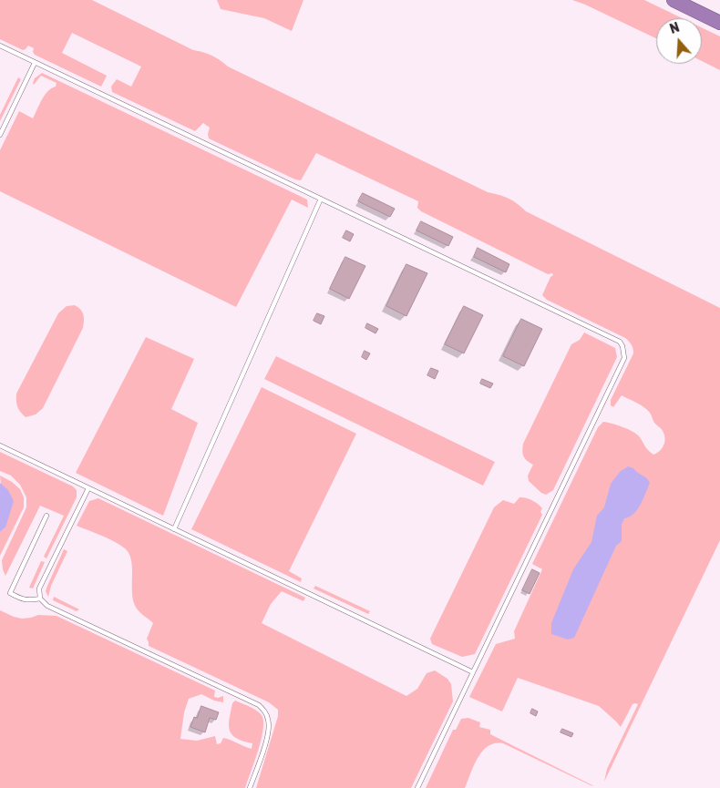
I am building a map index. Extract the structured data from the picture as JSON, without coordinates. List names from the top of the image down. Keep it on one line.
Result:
{"north":"top"}
